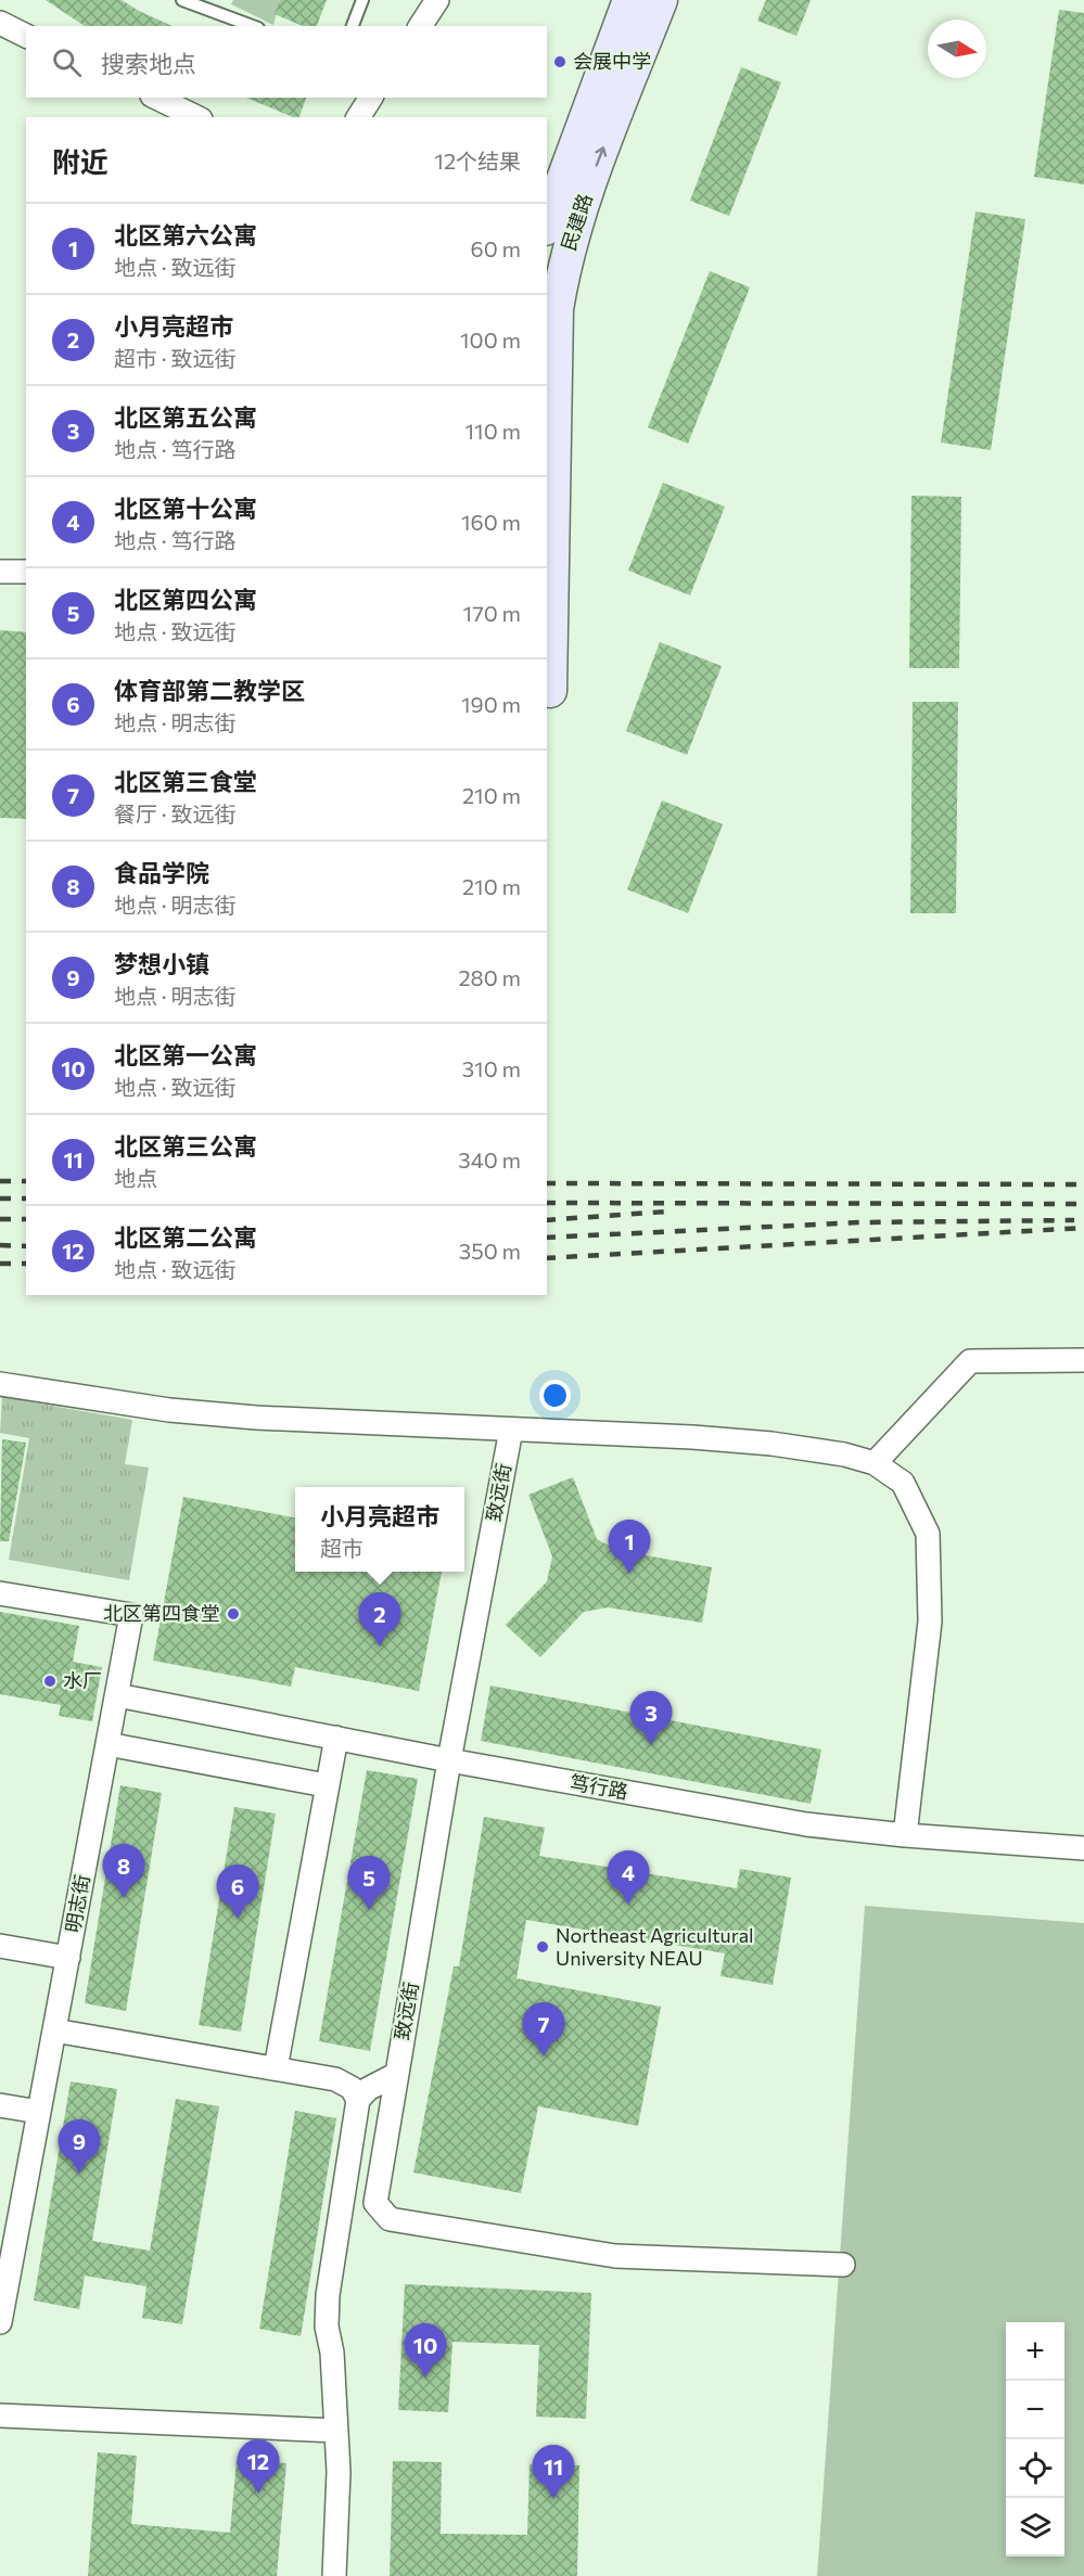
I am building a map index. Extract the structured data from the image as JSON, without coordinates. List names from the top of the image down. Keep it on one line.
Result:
{"streets":{"street":["民建路","致远街","笃行路","明志街"]},"crossings":[["致远街","笃行路"],["笃行路","明志街"]],"places":["会展中学","北区第四食堂","水厂","Northeast Agricultural University NEAU"],"north":"right","page":{"search":"搜索地点","heading":["附近","12个结果"],"list":[{"mark":"1","name":"北区第六公寓","note":"地点 · 致远街","value":"60 m"},{"mark":"2","name":"小月亮超市","note":"超市 · 致远街","value":"100 m"},{"mark":"3","name":"北区第五公寓","note":"地点 · 笃行路","value":"110 m"},{"mark":"4","name":"北区第十公寓","note":"地点 · 笃行路","value":"160 m"},{"mark":"5","name":"北区第四公寓","note":"地点 · 致远街","value":"170 m"},{"mark":"6","name":"体育部第二教学区","note":"地点 · 明志街","value":"190 m"},{"mark":"7","name":"北区第三食堂","note":"餐厅 · 致远街","value":"210 m"},{"mark":"8","name":"食品学院","note":"地点 · 明志街","value":"210 m"},{"mark":"9","name":"梦想小镇","note":"地点 · 明志街","value":"280 m"},{"mark":"10","name":"北区第一公寓","note":"地点 · 致远街","value":"310 m"},{"mark":"11","name":"北区第三公寓","note":"地点","value":"340 m"},{"mark":"12","name":"北区第二公寓","note":"地点 · 致远街","value":"350 m"}],"popup":["小月亮超市","超市"],"pins":["1","2","3","8","4","5","6","7","9","10","12","11"],"map_buttons":["+","−"]}}
